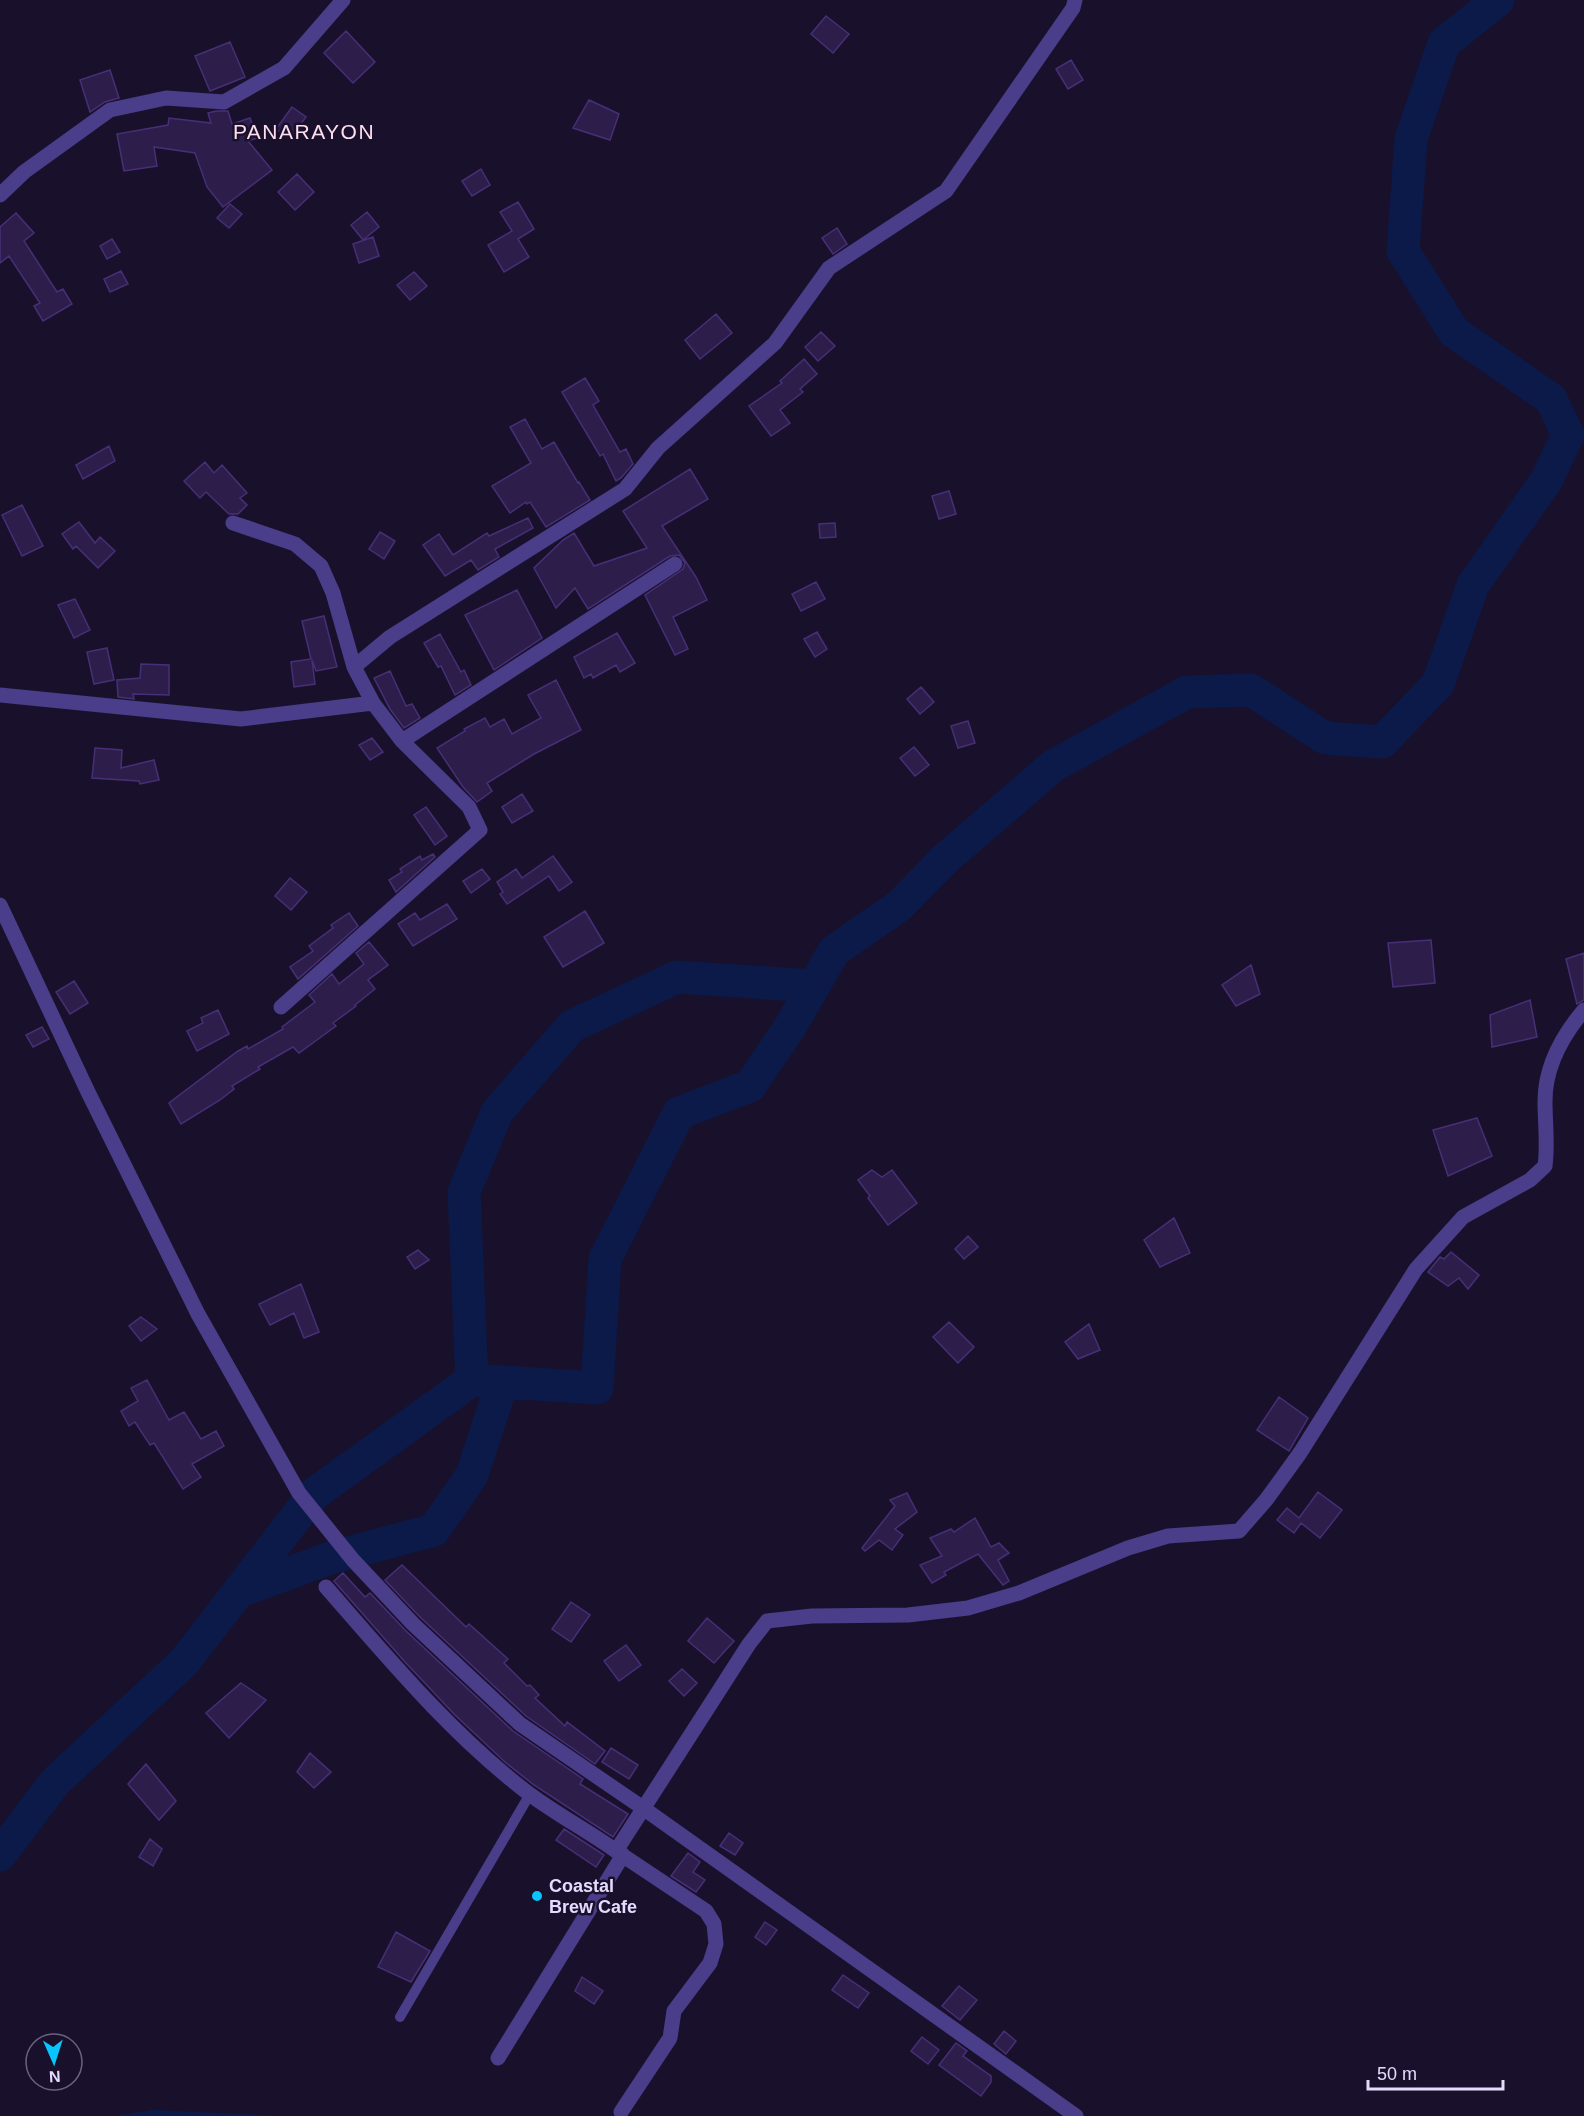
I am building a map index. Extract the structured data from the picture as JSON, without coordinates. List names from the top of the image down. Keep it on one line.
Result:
{"districts":["PANARAYON"],"places":["Coastal Brew Cafe"],"scale_bar":"50 m","north":"bottom"}
